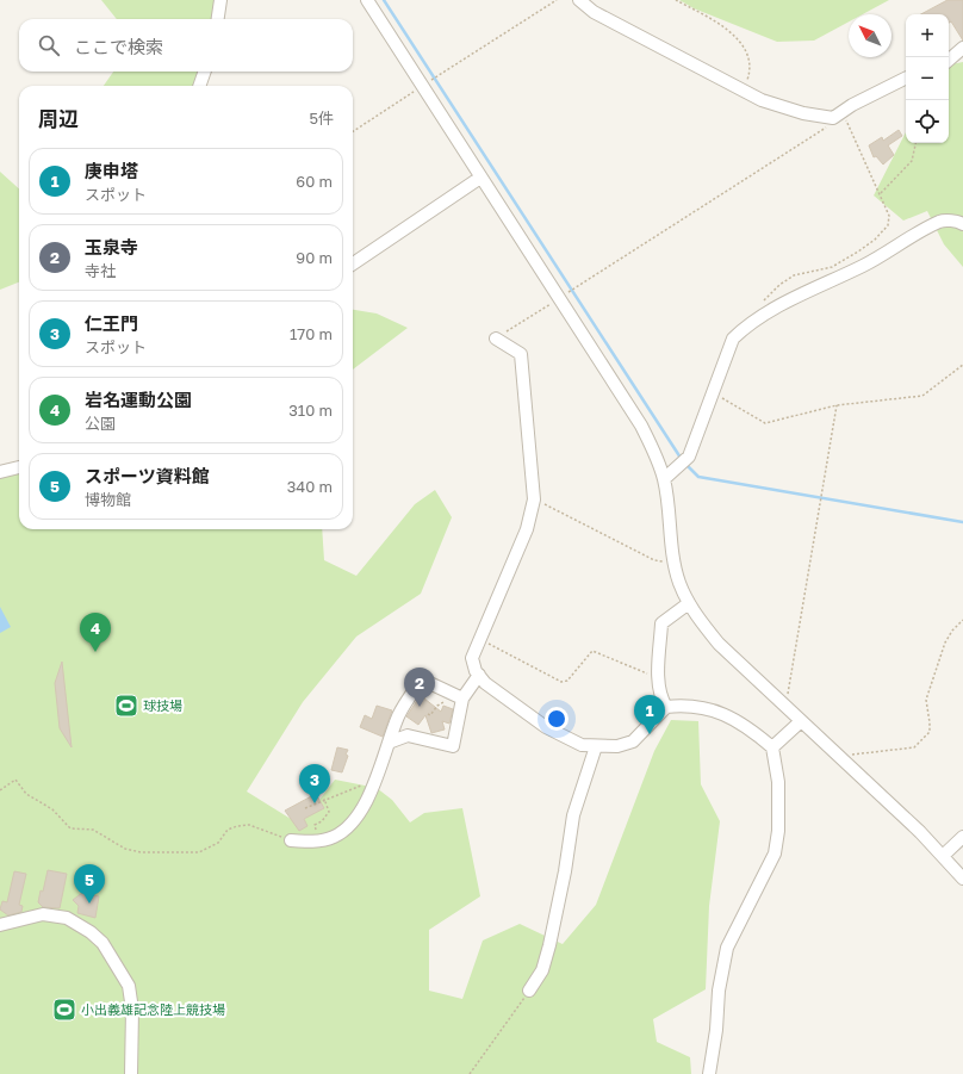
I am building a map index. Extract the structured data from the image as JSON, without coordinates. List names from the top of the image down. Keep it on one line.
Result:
{"places":{"sports":["球技場","小出義雄記念陸上競技場"]},"north":"top left","page":{"map_buttons":["+","−"],"search":"ここで検索","heading":["周辺","5件"],"list":[{"mark":"1","name":"庚申塔","note":"スポット","value":"60 m"},{"mark":"2","name":"玉泉寺","note":"寺社","value":"90 m"},{"mark":"3","name":"仁王門","note":"スポット","value":"170 m"},{"mark":"4","name":"岩名運動公園","note":"公園","value":"310 m"},{"mark":"5","name":"スポーツ資料館","note":"博物館","value":"340 m"}],"pins":["4","2","1","3","5"]}}
